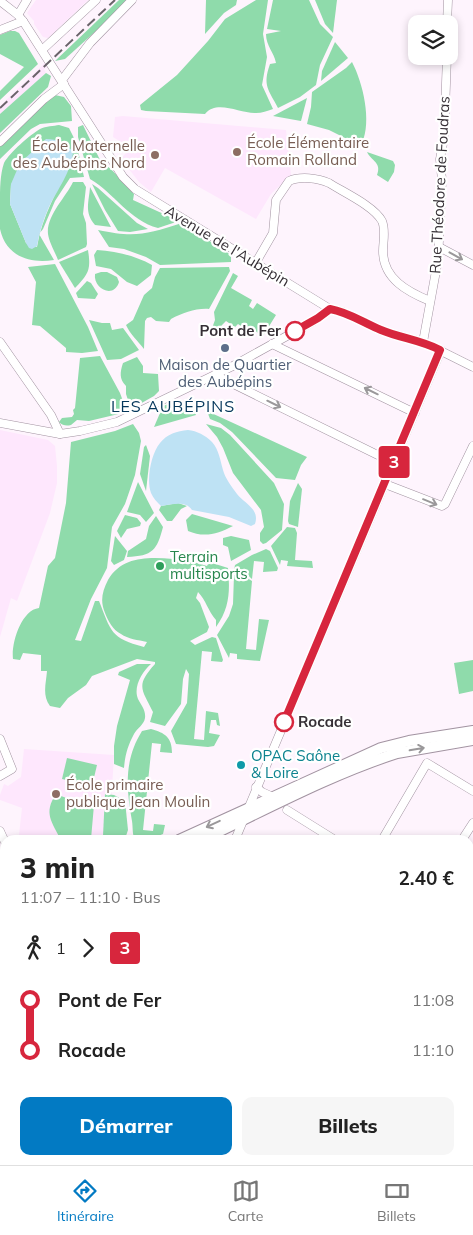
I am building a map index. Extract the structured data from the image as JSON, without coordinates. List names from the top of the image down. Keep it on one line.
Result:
{"streets":{"street":["Rue Théodore de Foudras","Avenue de l'Aubépin"]},"crossings":[["Rue Théodore de Foudras","Avenue de l'Aubépin"]],"districts":["LES AUBÉPINS"],"places":["École Élémentaire Romain Rolland","École Maternelle des Aubépins Nord","Pont de Fer","Maison de Quartier des Aubépins","Terrain multisports","Rocade","OPAC Saône & Loire","École primaire publique Jean Moulin"],"lines":["bus line 3"],"page":{"on_map":"3","heading":["3 min","11:07 – 11:10 · Bus","2.40 €"],"legs":["1","3"],"list":[{"name":"Pont de Fer","value":"11:08"},{"name":"Rocade","value":"11:10"}],"buttons":["Démarrer","Billets"],"tabs":["Itinéraire","Carte","Billets"]}}
